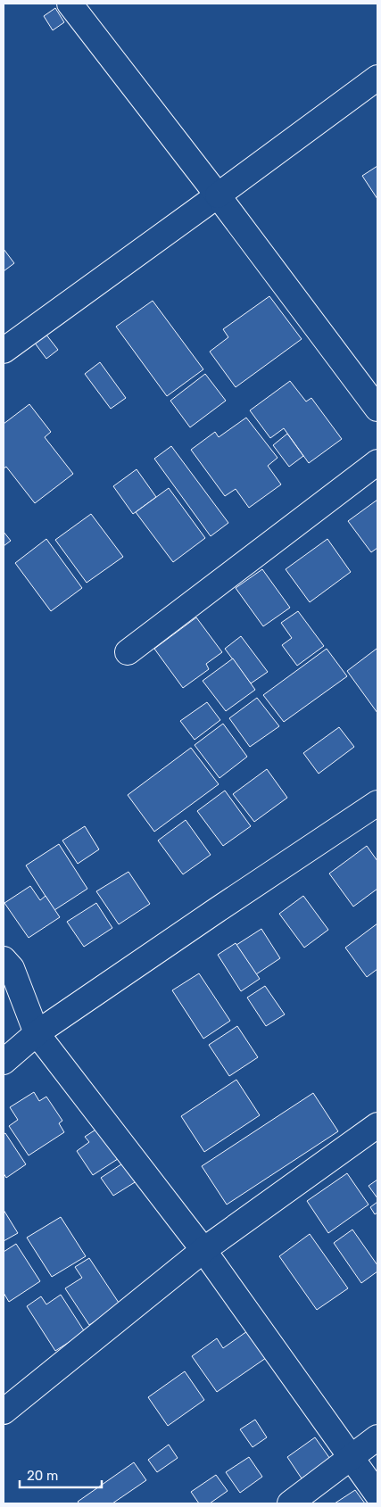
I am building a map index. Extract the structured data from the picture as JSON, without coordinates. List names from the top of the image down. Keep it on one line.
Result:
{"scale_bar":"20 m"}
